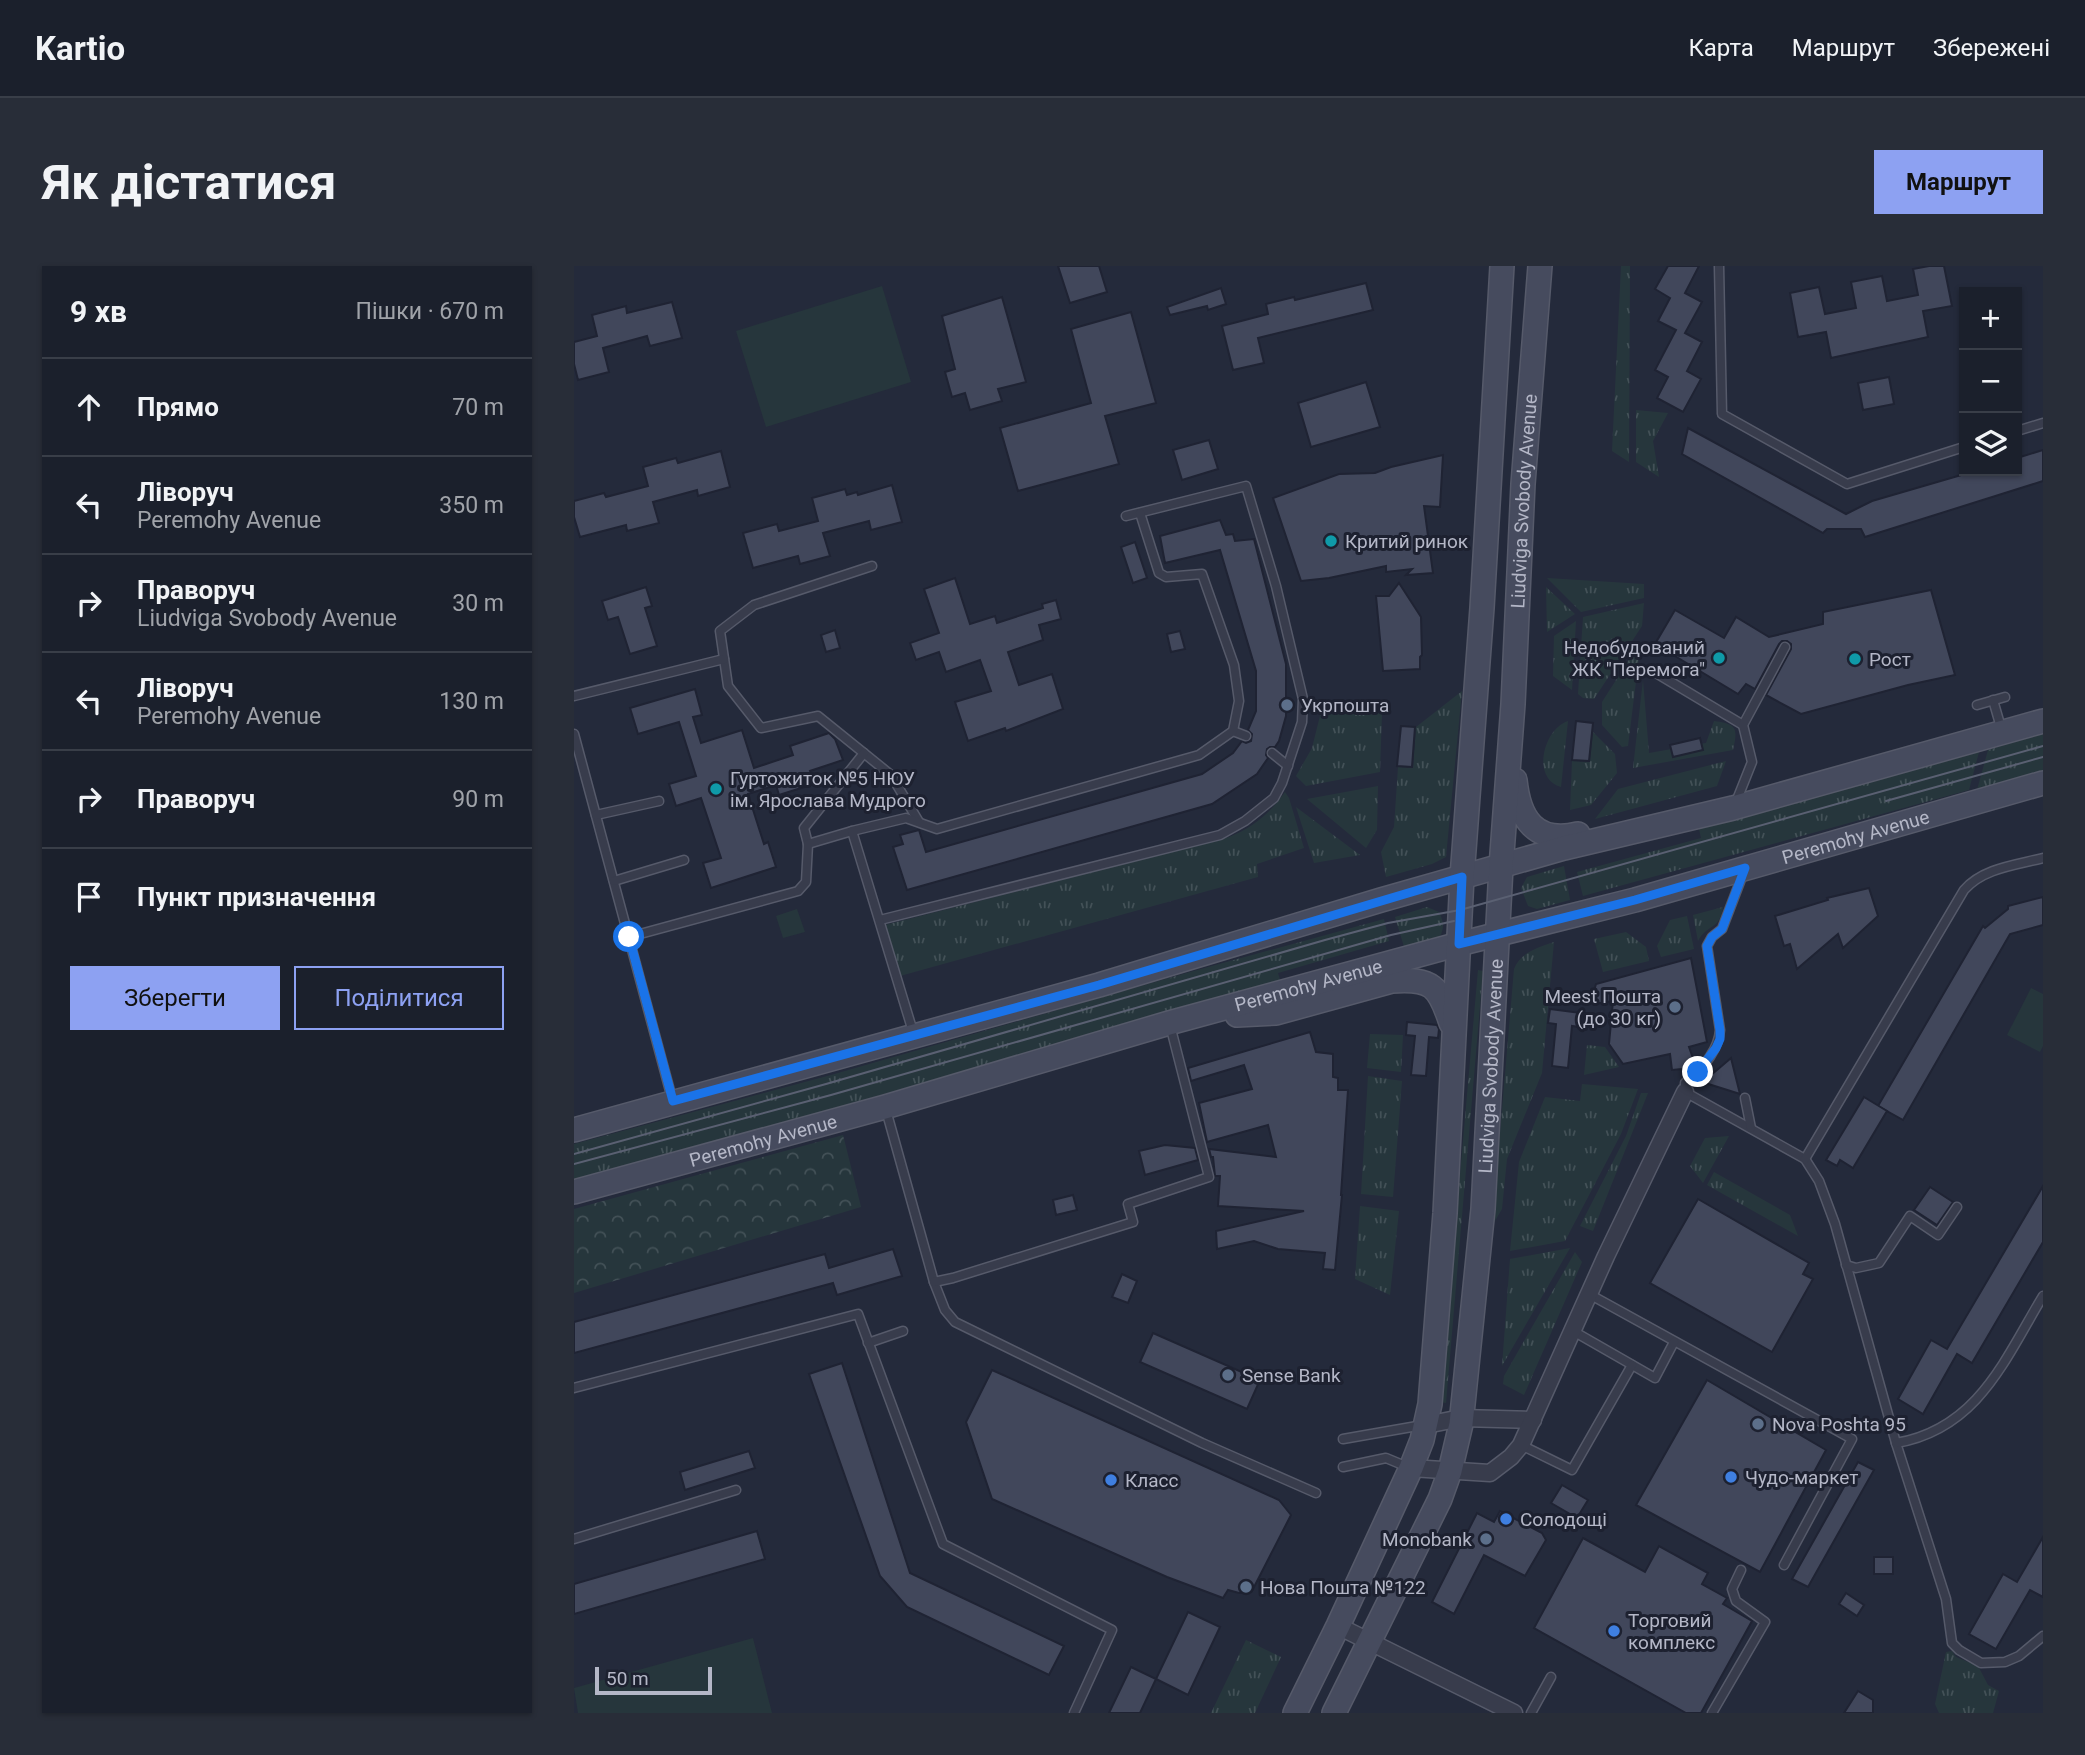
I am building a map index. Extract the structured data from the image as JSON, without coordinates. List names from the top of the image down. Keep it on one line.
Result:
{"streets":{"main road":["Liudviga Svobody Avenue","Peremohy Avenue"]},"crossings":[["Liudviga Svobody Avenue","Peremohy Avenue"]],"places":["Критий ринок","Недобудований ЖК \"Перемога\"","Рост","Укрпошта","Гуртожиток №5 НЮУ ім. Ярослава Мудрого","Meest Пошта (до 30 кг)","Sense Bank","Nova Poshta 95","Чудо-маркет","Класс","Солодощі","Monobank","Нова Пошта №122","Торговий комплекс"],"scale_bar":"50 m","page":{"header":"Kartio","nav":["Карта","Маршрут","Збережені"],"buttons":["Маршрут",["Зберегти","Поділитися"]],"title":"Як дістатися","heading":["9 хв","Пішки · 670 m"],"map_buttons":["+","−"],"list":[["Прямо","70 m"],["Ліворуч","Peremohy Avenue","350 m"],["Праворуч","Liudviga Svobody Avenue","30 m"],["Ліворуч","Peremohy Avenue","130 m"],["Праворуч","90 m"],"Пункт призначення"],"scale":"50 m"}}
